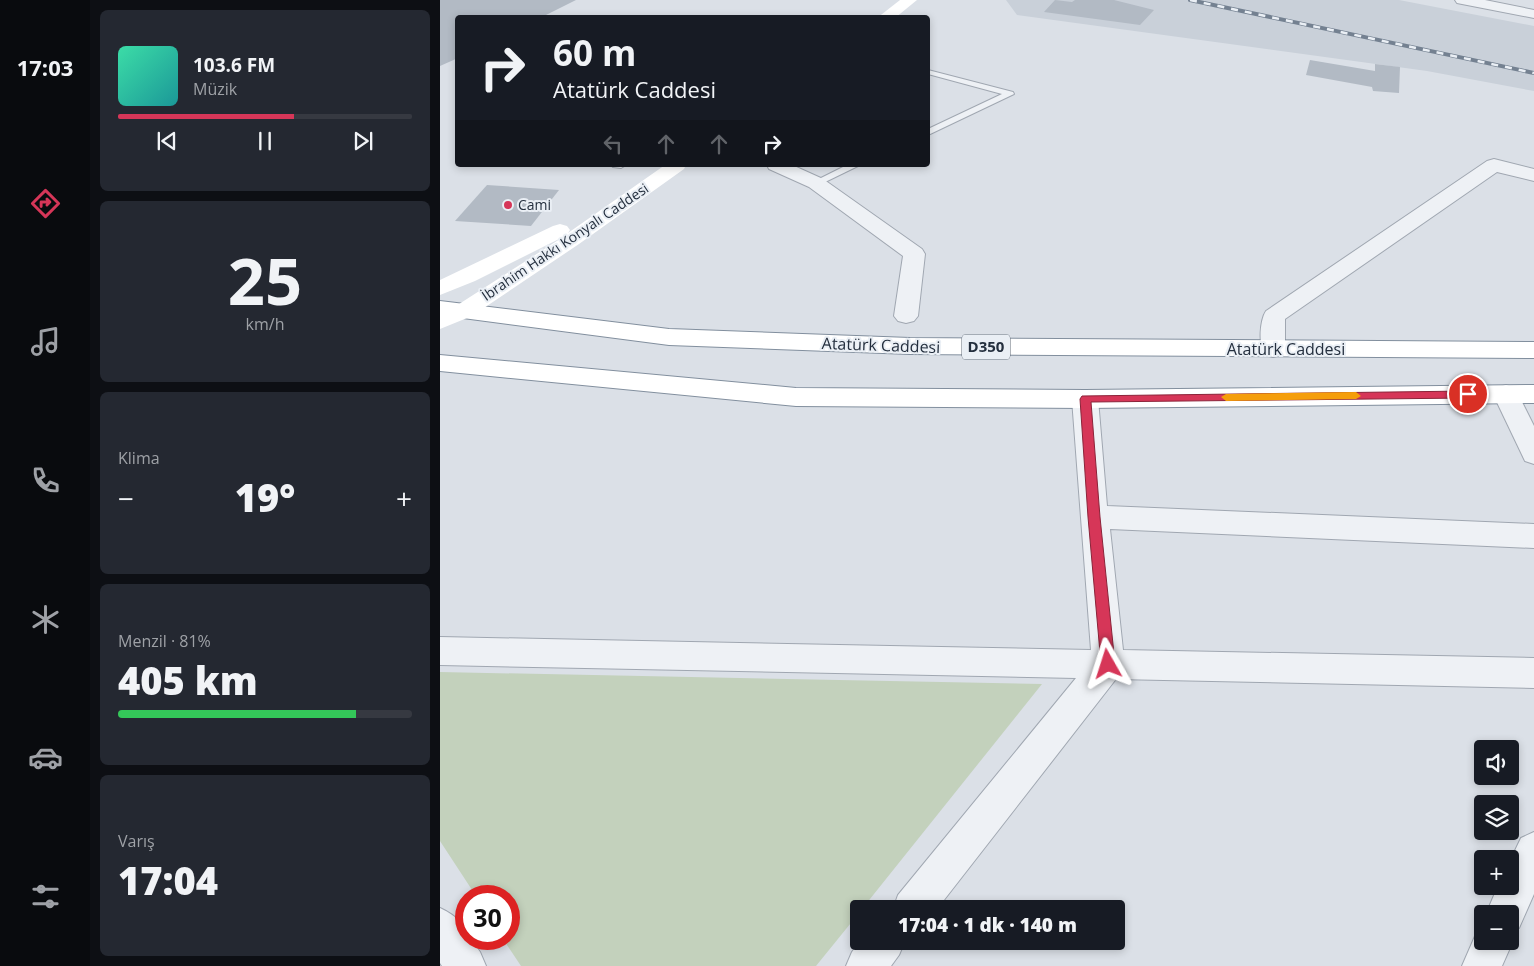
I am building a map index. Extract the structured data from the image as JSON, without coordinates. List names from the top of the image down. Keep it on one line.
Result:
{"streets":{"main road":["İbrahim Hakkı Konyalı Caddesi","Atatürk Caddesi","D350"]},"crossings":[["İbrahim Hakkı Konyalı Caddesi","Atatürk Caddesi"]],"places":["Cami"],"page":{"tabs":"17:03","turn":["60 m","Atatürk Caddesi"],"song":["103.6 FM","Müzik"],"tile":[["25","km/h"],"Klima",["Menzil · 81%","405 km"],["Varış","17:04"]],"heat":["−","19°","+"],"map_buttons":["+","−"],"limit":"30","trip":"17:04 · 1 dk · 140 m"}}
